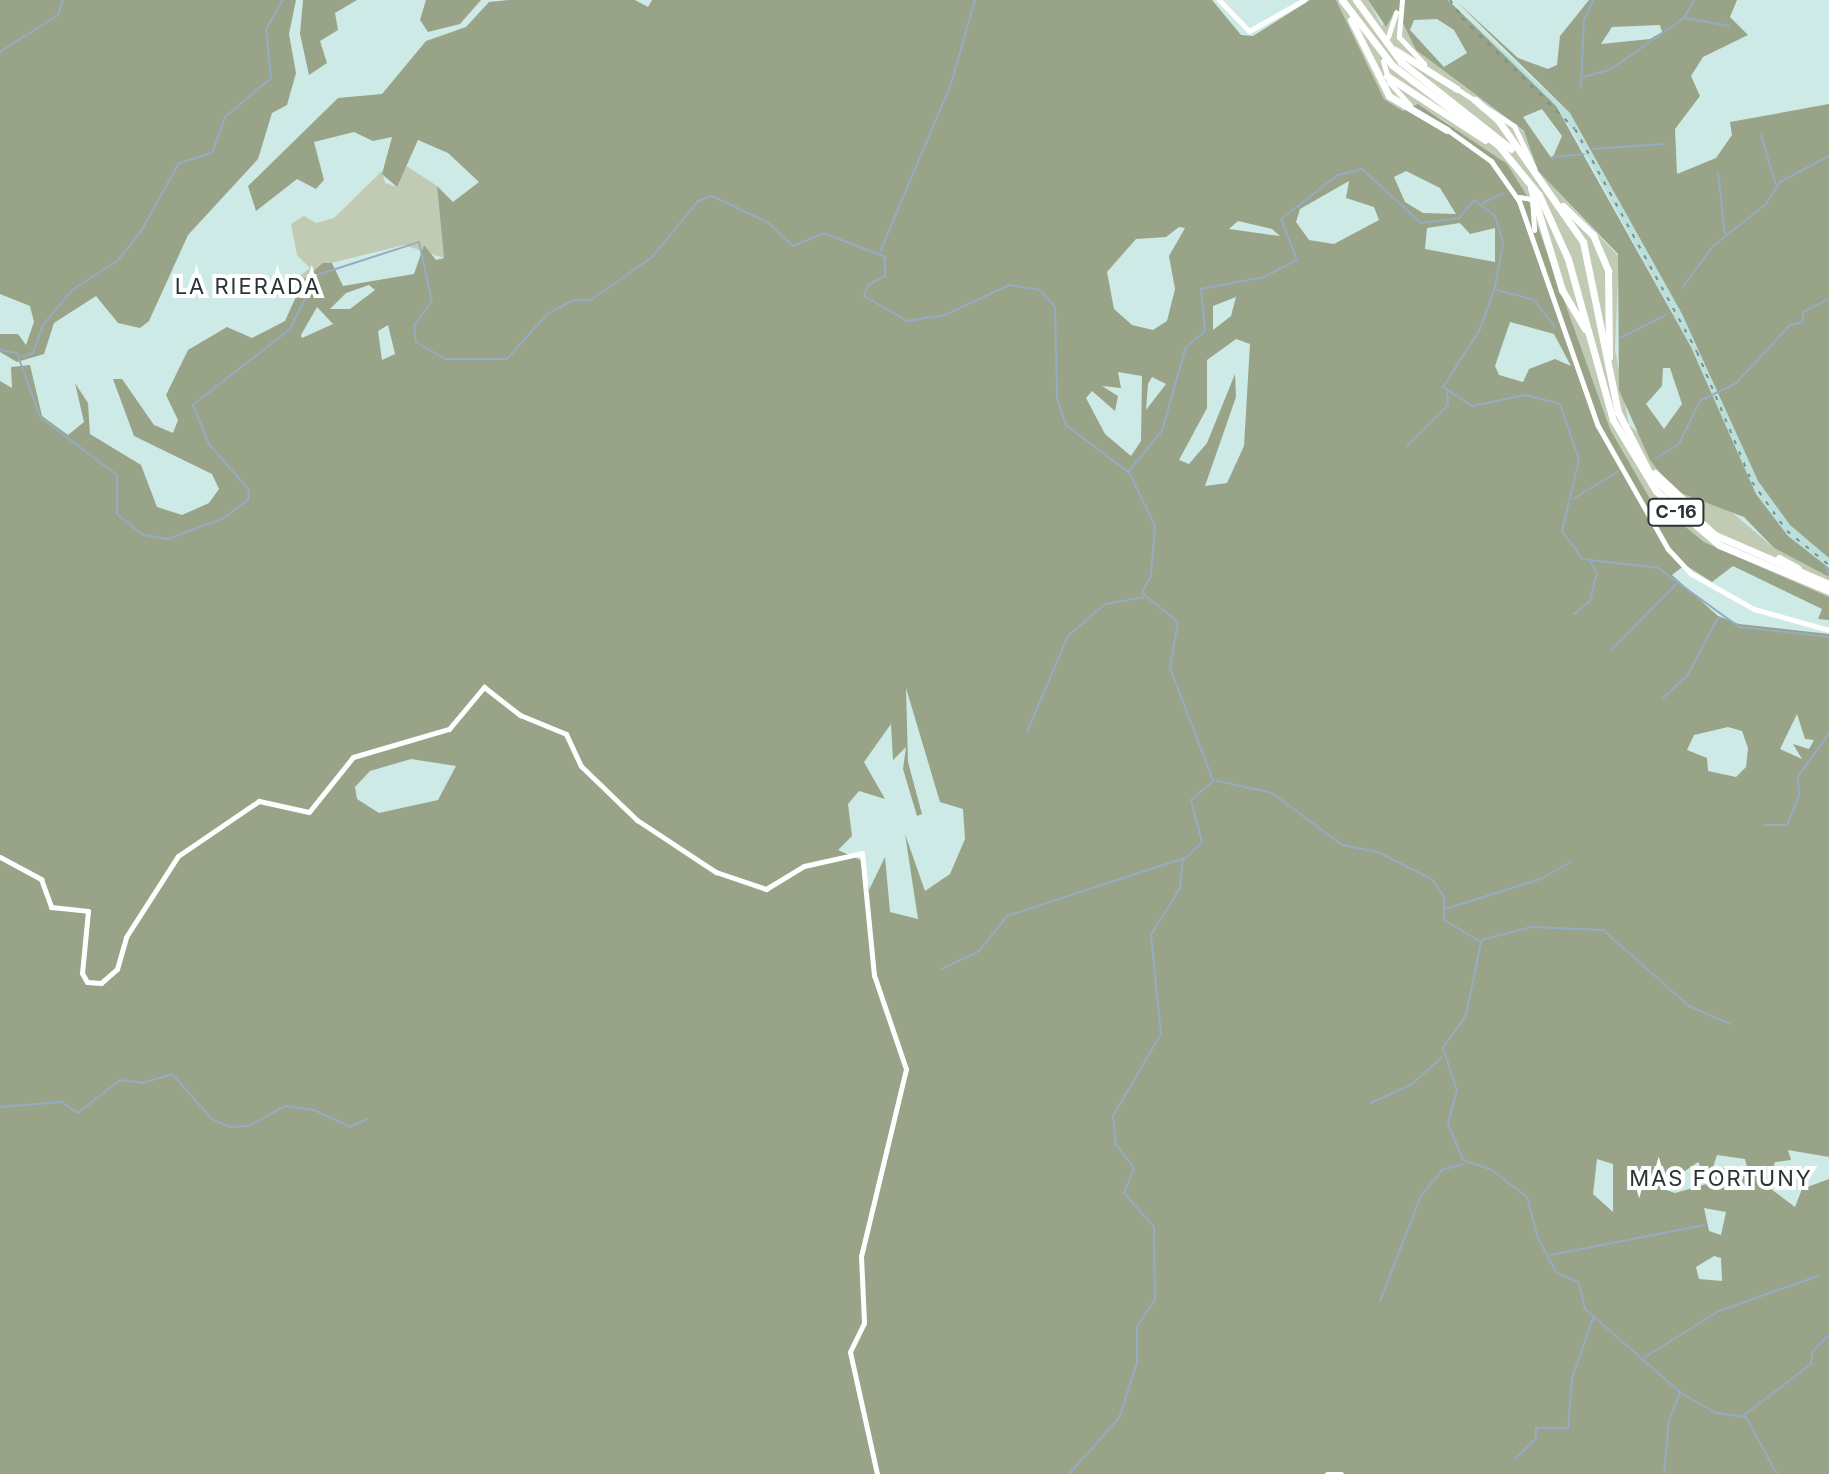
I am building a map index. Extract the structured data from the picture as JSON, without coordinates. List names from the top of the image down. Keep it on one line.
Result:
{"streets":{"highway":["C-16"]},"districts":["LA RIERADA","MAS FORTUNY"]}
